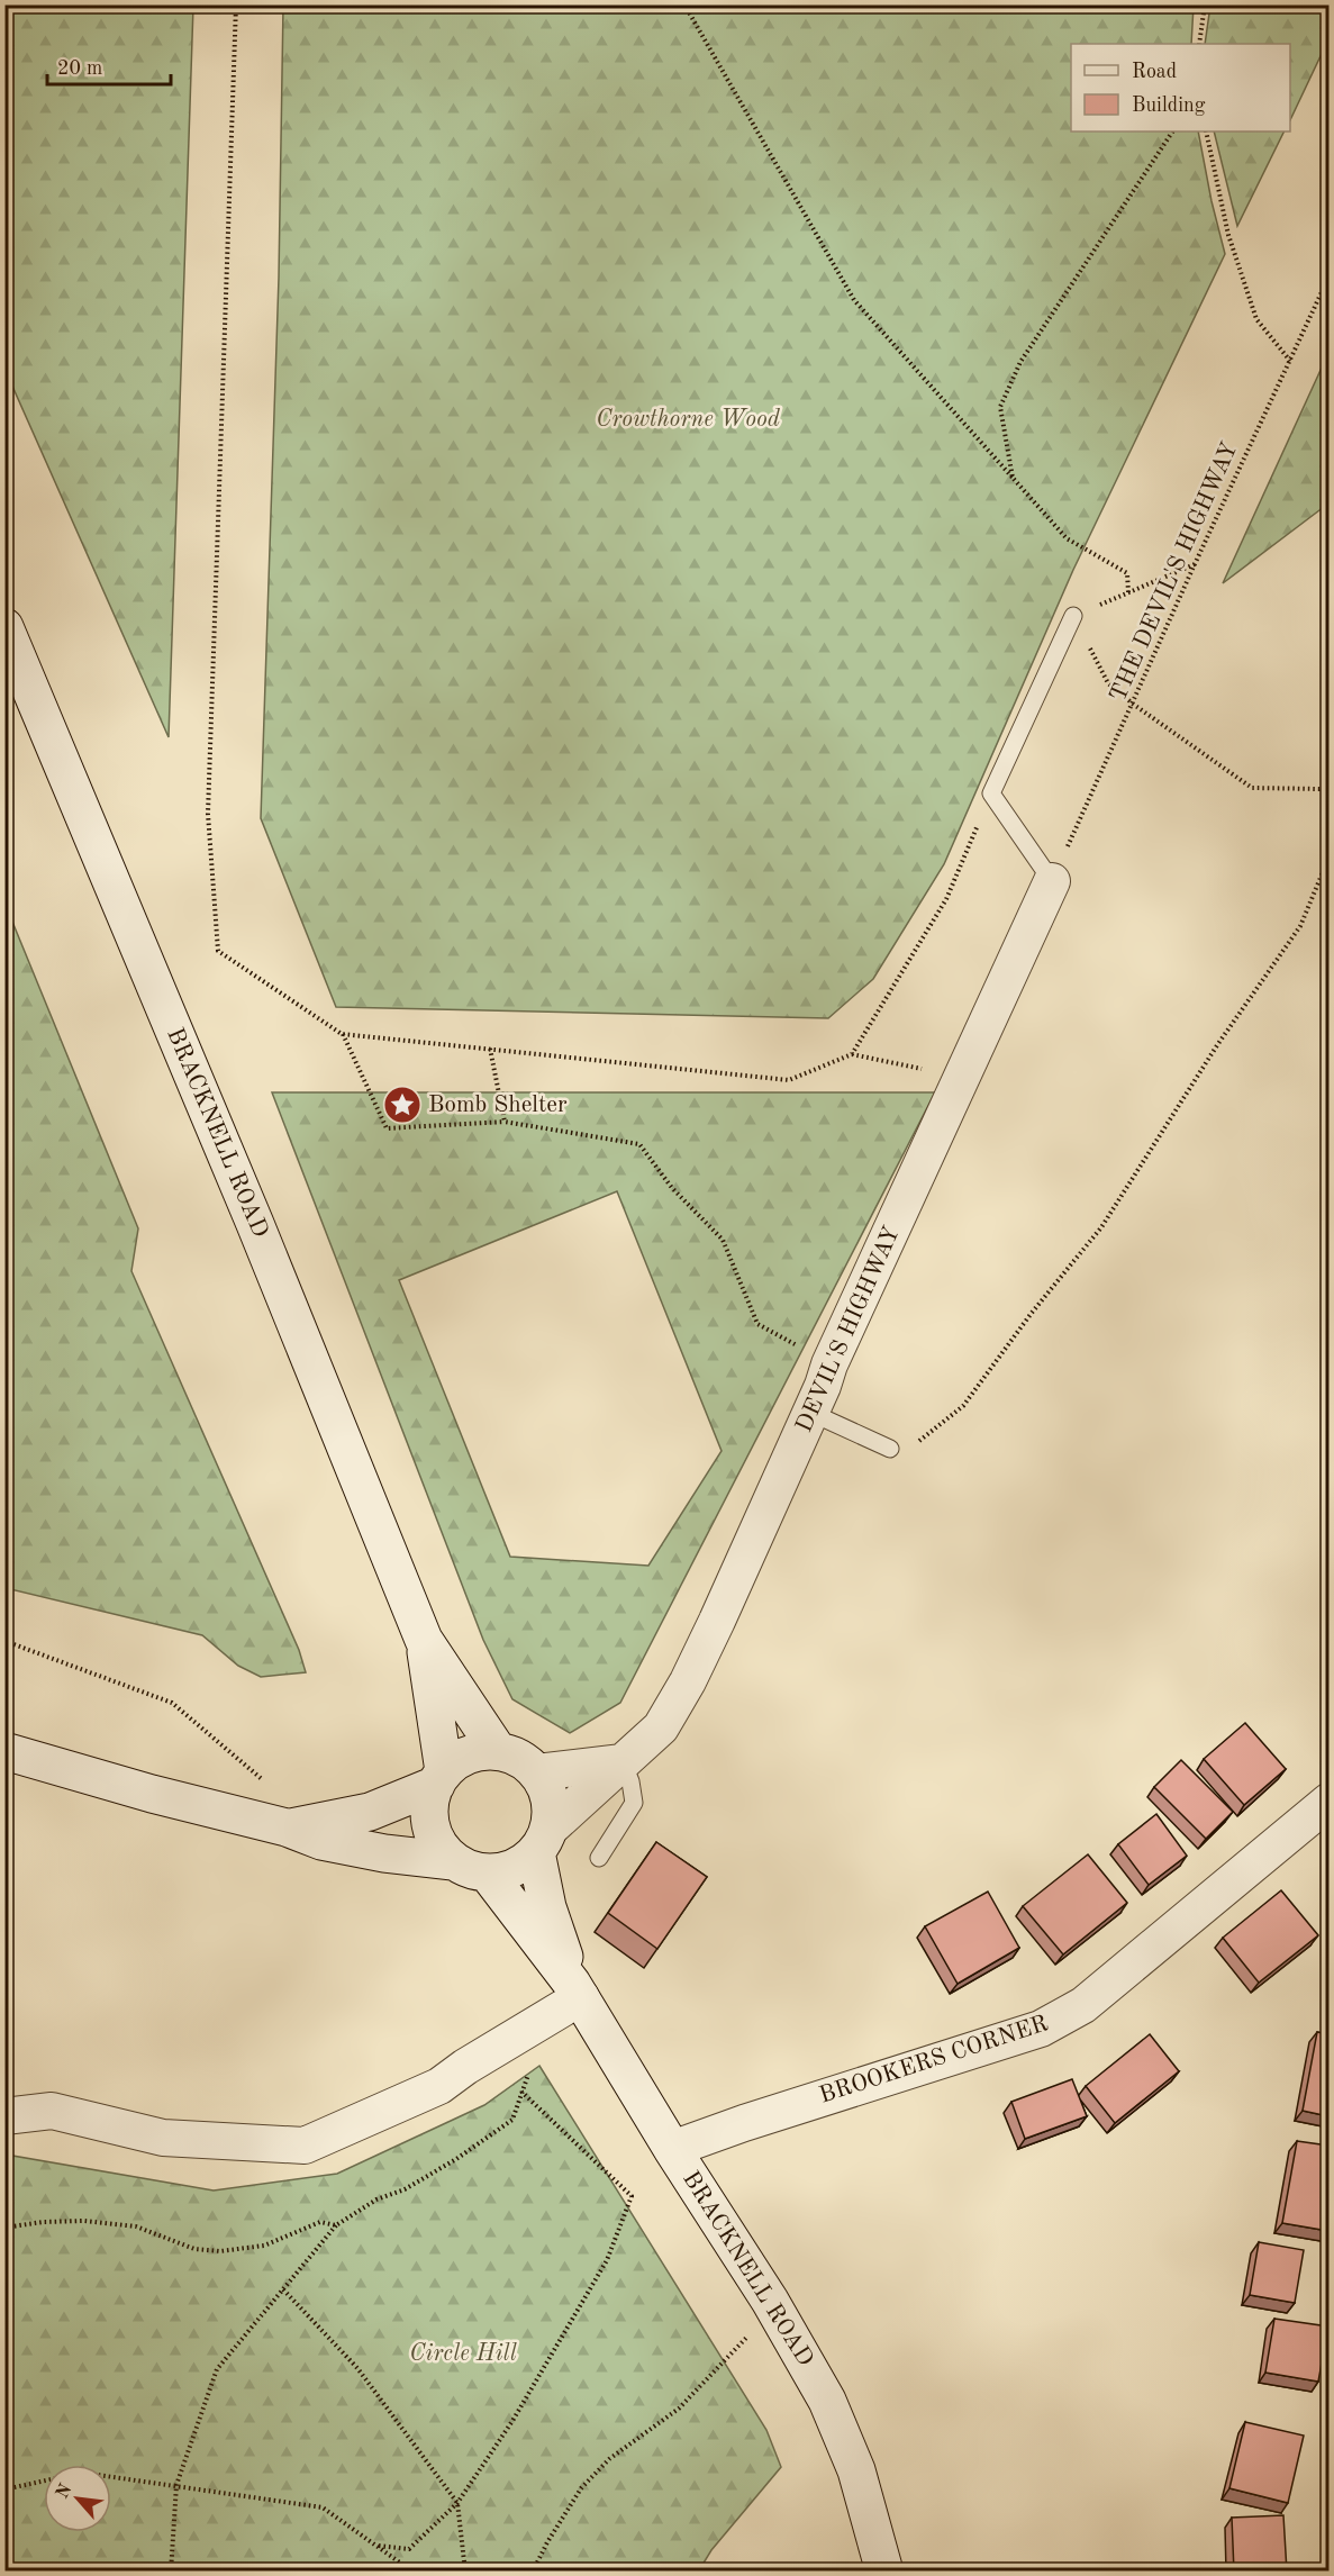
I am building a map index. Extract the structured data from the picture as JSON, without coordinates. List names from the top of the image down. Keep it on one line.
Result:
{"streets":{"main road":["BRACKNELL ROAD"],"street":["DEVIL'S HIGHWAY","BROOKERS CORNER"],"path":["THE DEVIL'S HIGHWAY"]},"crossings":[["THE DEVIL'S HIGHWAY","DEVIL'S HIGHWAY"],["BRACKNELL ROAD","DEVIL'S HIGHWAY"],["BRACKNELL ROAD","BROOKERS CORNER"]],"parks":["Crowthorne Wood","Circle Hill"],"places":{"place":["Bomb Shelter"]},"legend":["Road","Building"],"scale_bar":"20 m","north":"top left"}
